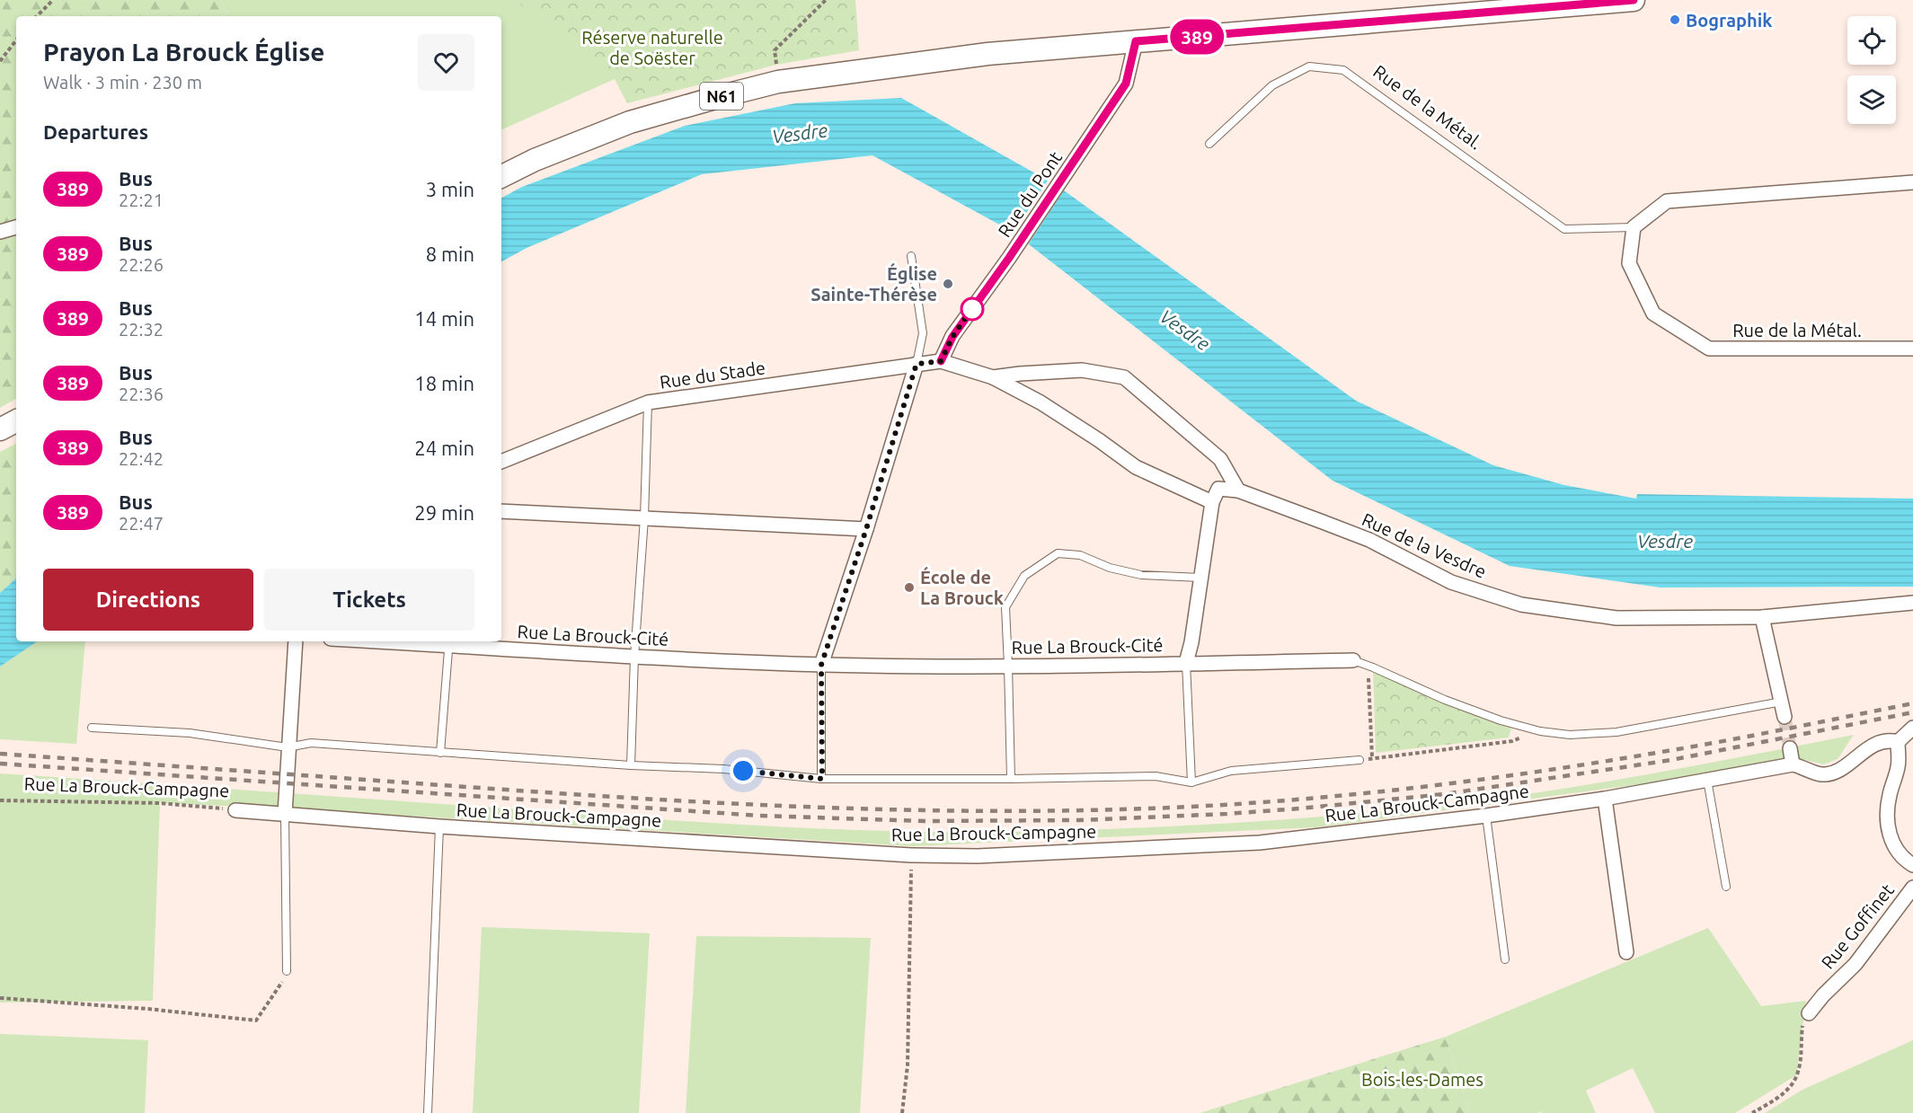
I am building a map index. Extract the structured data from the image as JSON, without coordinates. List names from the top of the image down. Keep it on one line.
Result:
{"streets":{"main road":["N61"],"street":["Rue de la Métal.","Rue du Pont","Rue du Stade","Rue de la Vesdre","Rue La Brouck-Cité","Rue La Brouck-Campagne","Rue Goffinet"]},"crossings":[["N61","Rue du Pont"],["Rue du Pont","Rue du Stade"]],"water":["Vesdre"],"parks":["Réserve naturelle de Soëster","Bois-les-Dames"],"places":["Bographik","Église Sainte-Thérèse","École de La Brouck"],"lines":["bus line 389"],"page":{"on_map":"389","heading":[["Prayon La Brouck Église","Walk · 3 min · 230 m"],"Departures"],"list":[{"mark":"389","name":"Bus","note":"22:21","value":"3 min"},{"mark":"389","name":"Bus","note":"22:26","value":"8 min"},{"mark":"389","name":"Bus","note":"22:32","value":"14 min"},{"mark":"389","name":"Bus","note":"22:36","value":"18 min"},{"mark":"389","name":"Bus","note":"22:42","value":"24 min"},{"mark":"389","name":"Bus","note":"22:47","value":"29 min"}],"buttons":["Directions","Tickets"]}}
